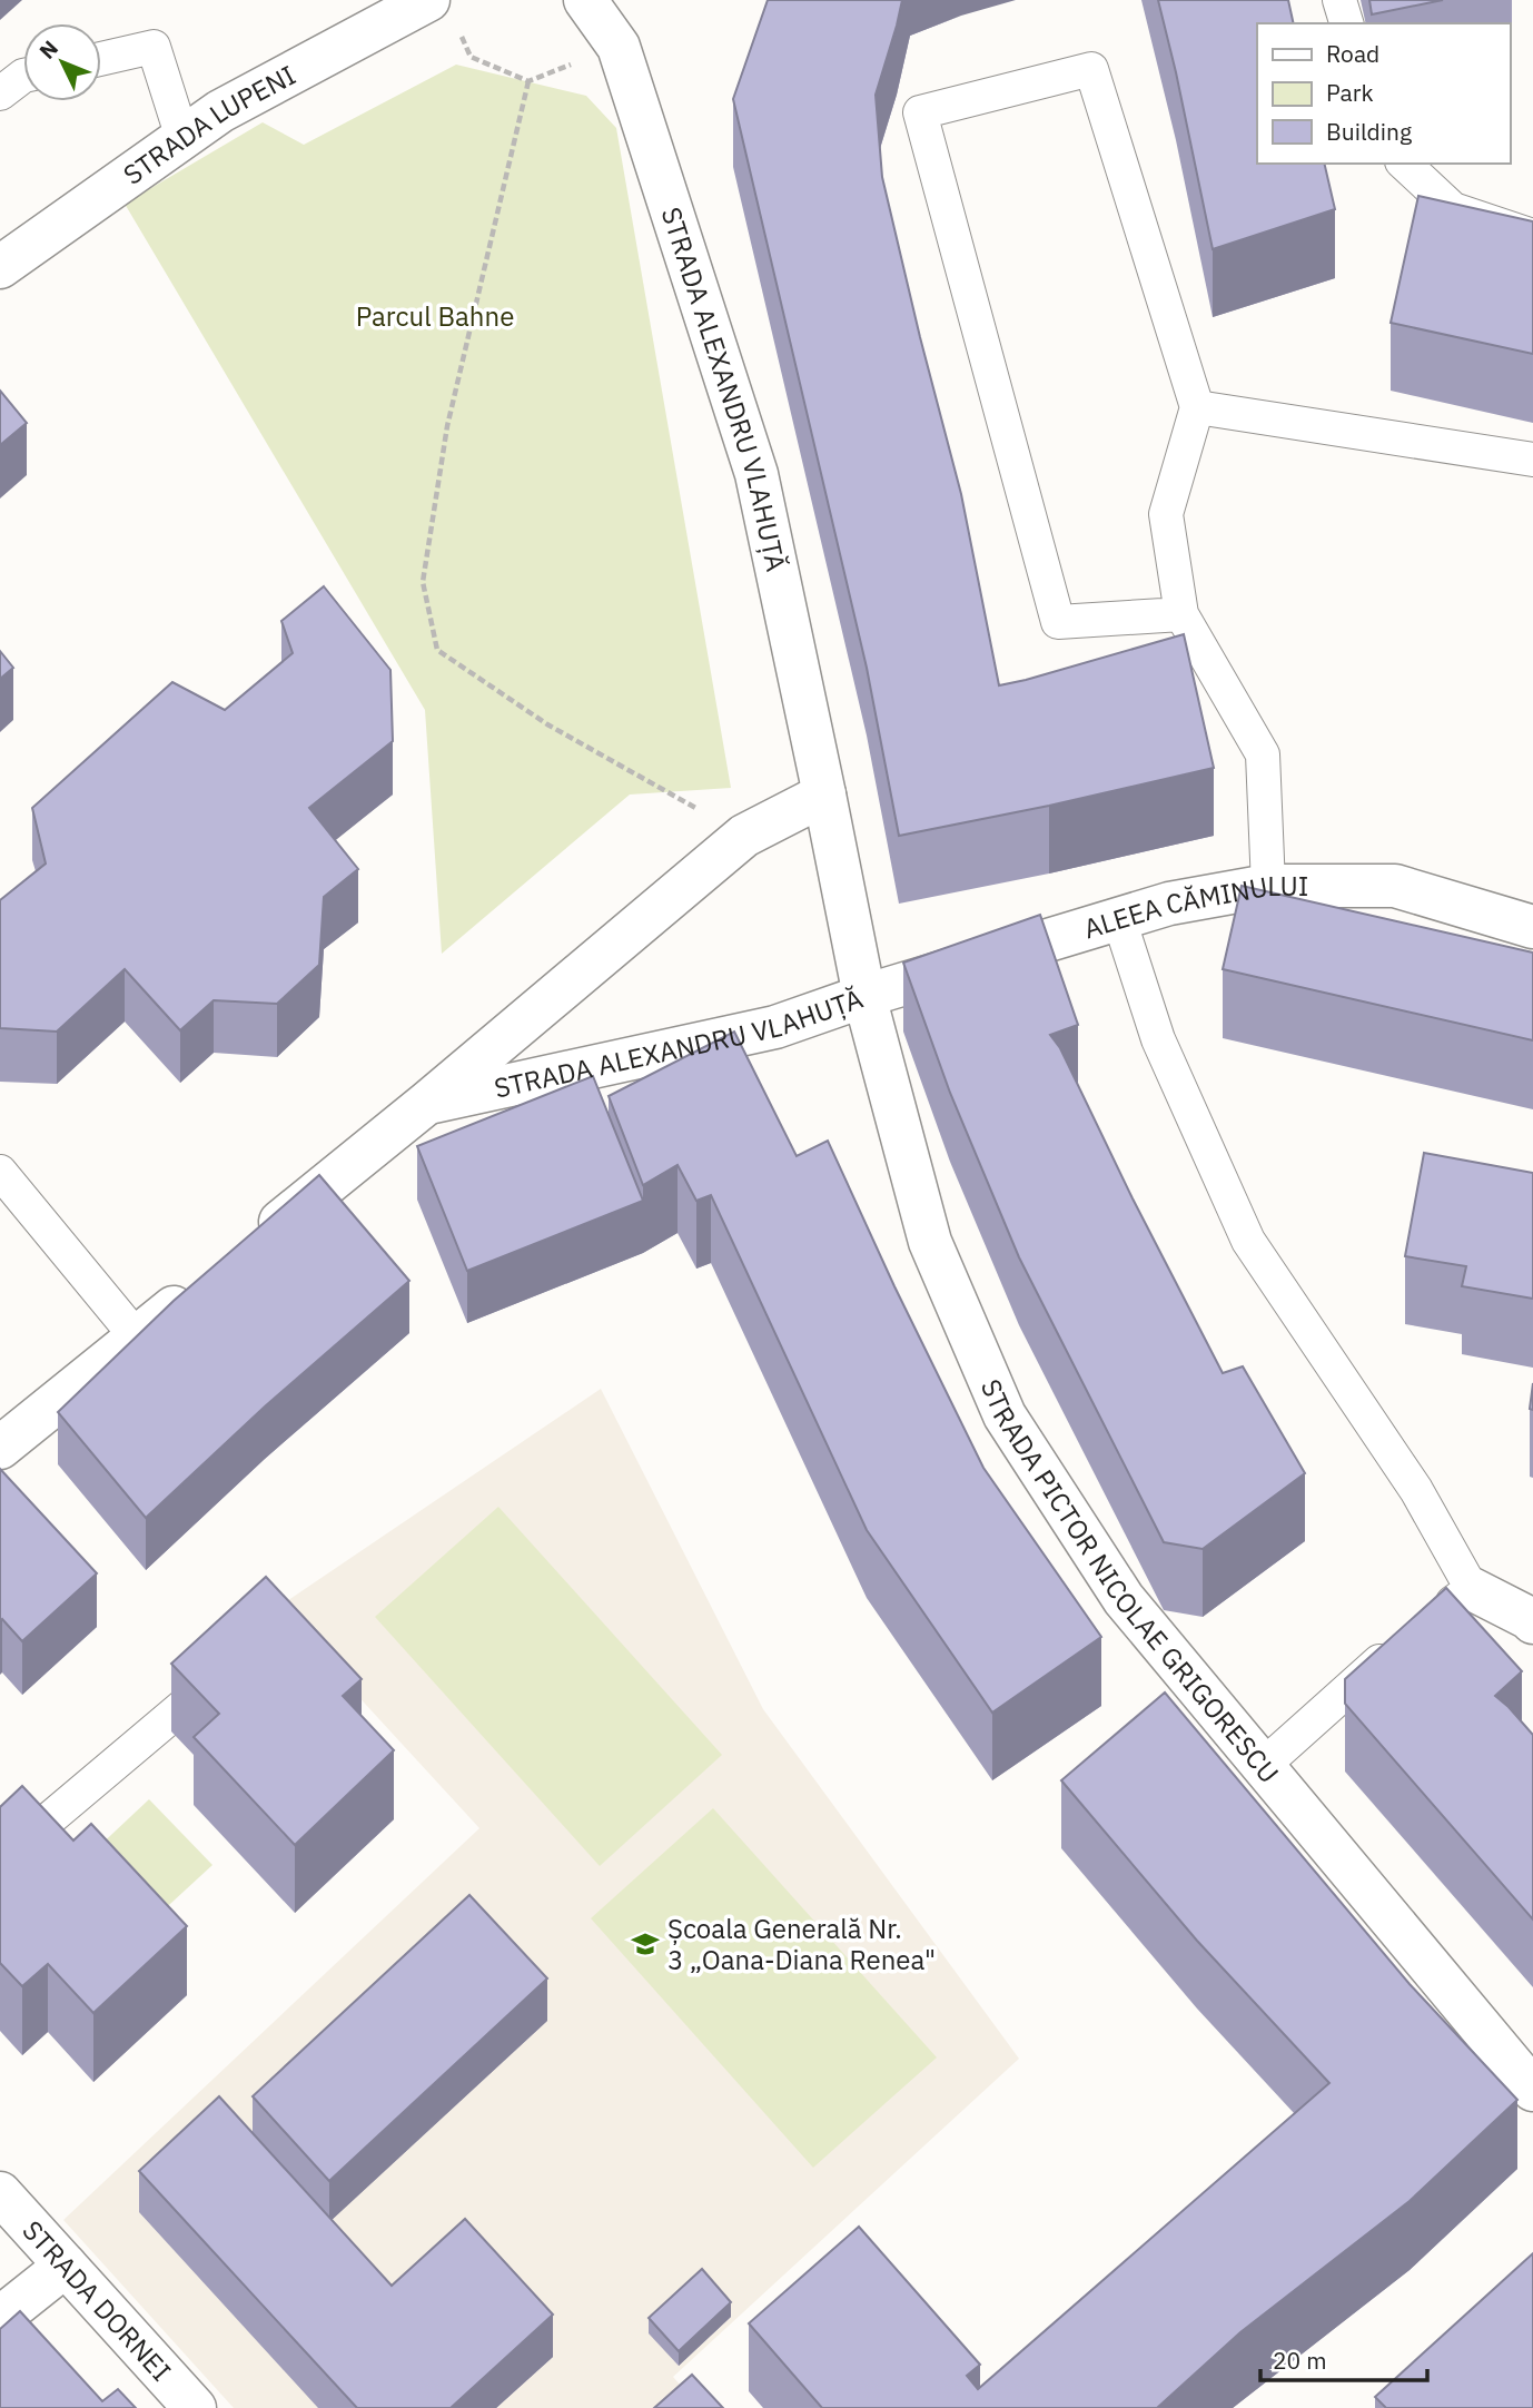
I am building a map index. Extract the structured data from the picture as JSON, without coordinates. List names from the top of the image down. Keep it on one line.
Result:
{"streets":{"street":["STRADA LUPENI","STRADA ALEXANDRU VLAHUȚĂ","ALEEA CĂMINULUI","STRADA PICTOR NICOLAE GRIGORESCU","STRADA DORNEI"]},"crossings":[["STRADA ALEXANDRU VLAHUȚĂ","ALEEA CĂMINULUI"],["STRADA ALEXANDRU VLAHUȚĂ","STRADA PICTOR NICOLAE GRIGORESCU"],["ALEEA CĂMINULUI","STRADA PICTOR NICOLAE GRIGORESCU"]],"parks":["Parcul Bahne"],"places":{"school or university":["Școala Generală Nr. 3 „Oana-Diana Renea\""]},"legend":["Road","Park","Building"],"scale_bar":"20 m","north":"top left"}
